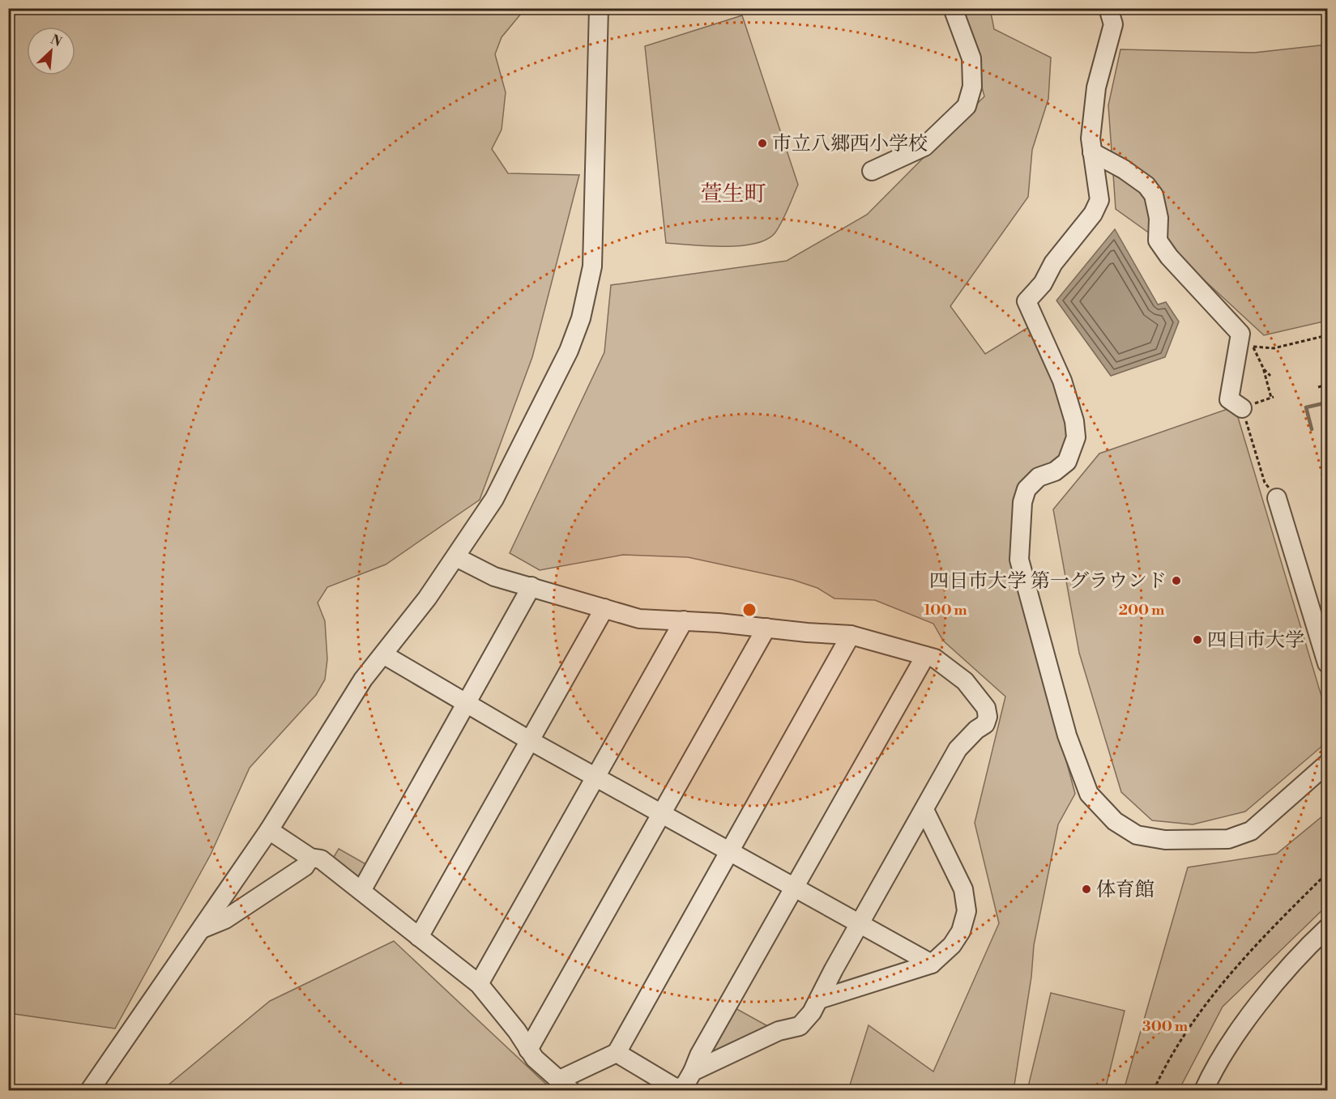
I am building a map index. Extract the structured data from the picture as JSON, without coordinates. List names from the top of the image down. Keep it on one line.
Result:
{"districts":["萱生町"],"places":["市立八郷西小学校","四日市大学 第一グラウンド","四日市大学","体育館"],"north":"top right","rings":["100 m","200 m","300 m"]}
